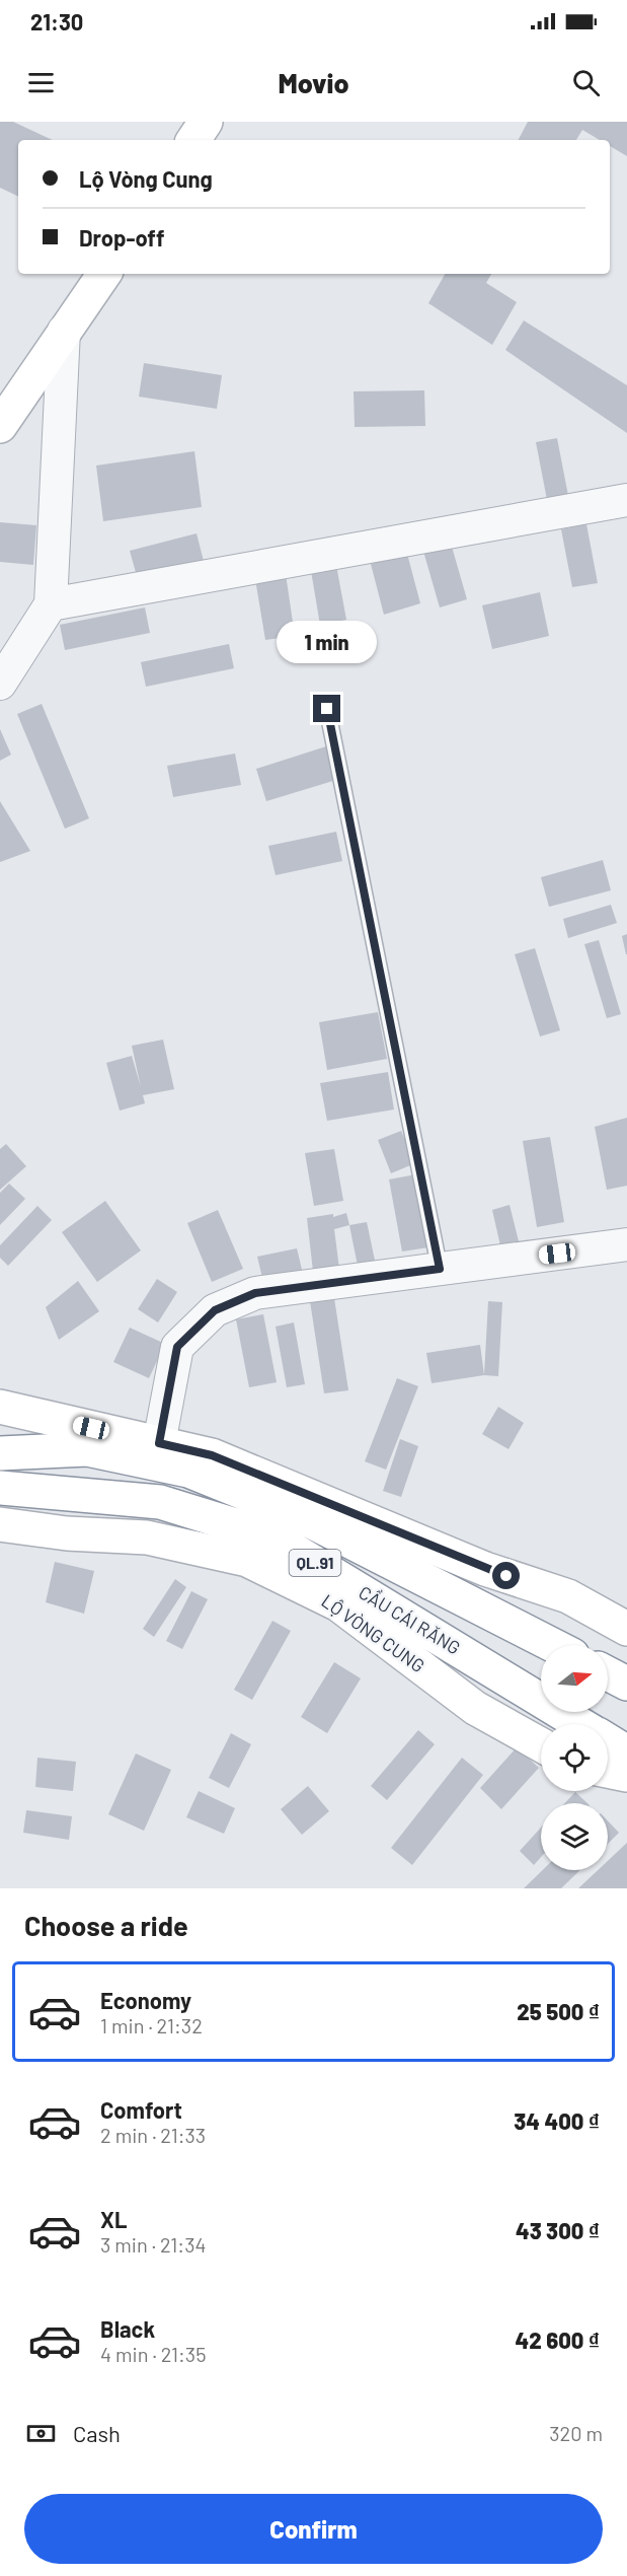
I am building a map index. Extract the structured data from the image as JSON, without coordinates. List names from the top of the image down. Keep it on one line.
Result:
{"streets":{"main road":["QL.91","CẦU CÁI RĂNG","LỘ VÒNG CUNG"]},"north":"right","page":{"status":"21:30","header":"Movio","banner":["Lộ Vòng Cung","Drop-off"],"bubble":"1 min","heading":"Choose a ride","list":[{"name":"Economy","note":"1 min · 21:32","value":"25 500 ₫"},{"name":"Comfort","note":"2 min · 21:33","value":"34 400 ₫"},{"name":"XL","note":"3 min · 21:34","value":"43 300 ₫"},{"name":"Black","note":"4 min · 21:35","value":"42 600 ₫"}],"pay":["Cash","320 m"],"buttons":"Confirm"}}
